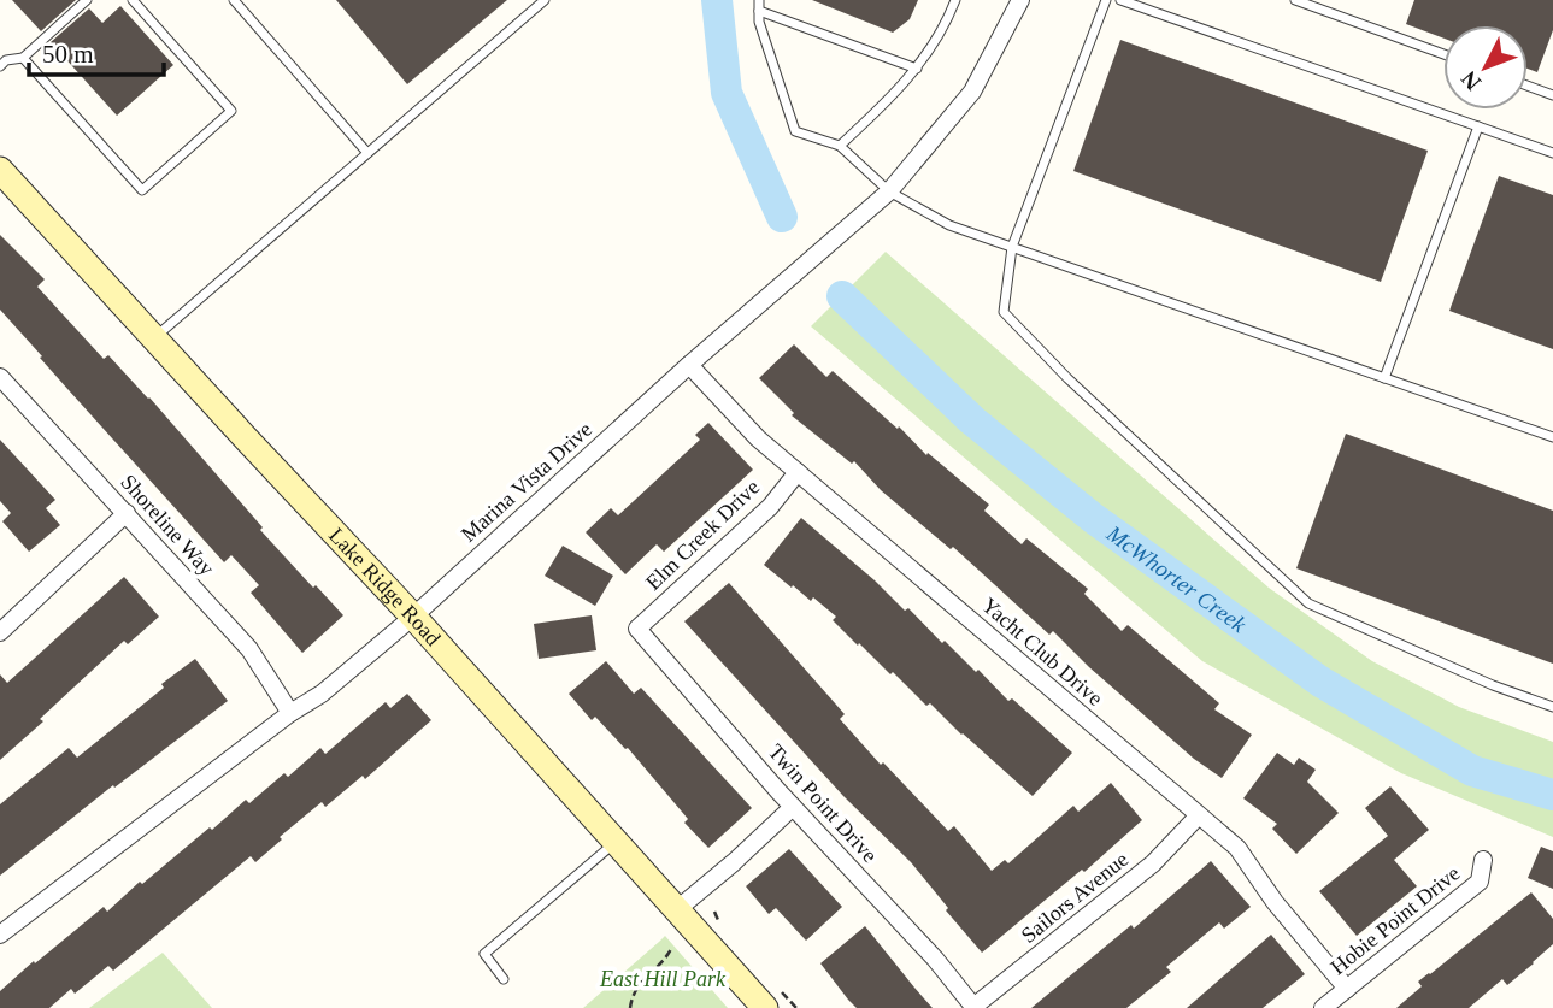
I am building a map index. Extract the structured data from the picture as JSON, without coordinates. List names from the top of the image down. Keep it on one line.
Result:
{"streets":{"street":["Marina Vista Drive","Shoreline Way","Elm Creek Drive","Lake Ridge Road","Yacht Club Drive","Twin Point Drive","Sailors Avenue","Hobie Point Drive"]},"crossings":[["Marina Vista Drive","Shoreline Way"],["Marina Vista Drive","Lake Ridge Road"],["Marina Vista Drive","Yacht Club Drive"],["Elm Creek Drive","Yacht Club Drive"],["Elm Creek Drive","Twin Point Drive"],["Yacht Club Drive","Sailors Avenue"],["Yacht Club Drive","Hobie Point Drive"],["Twin Point Drive","Sailors Avenue"]],"water":["McWhorter Creek"],"parks":["East Hill Park"],"scale_bar":"50 m","north":"bottom left"}
